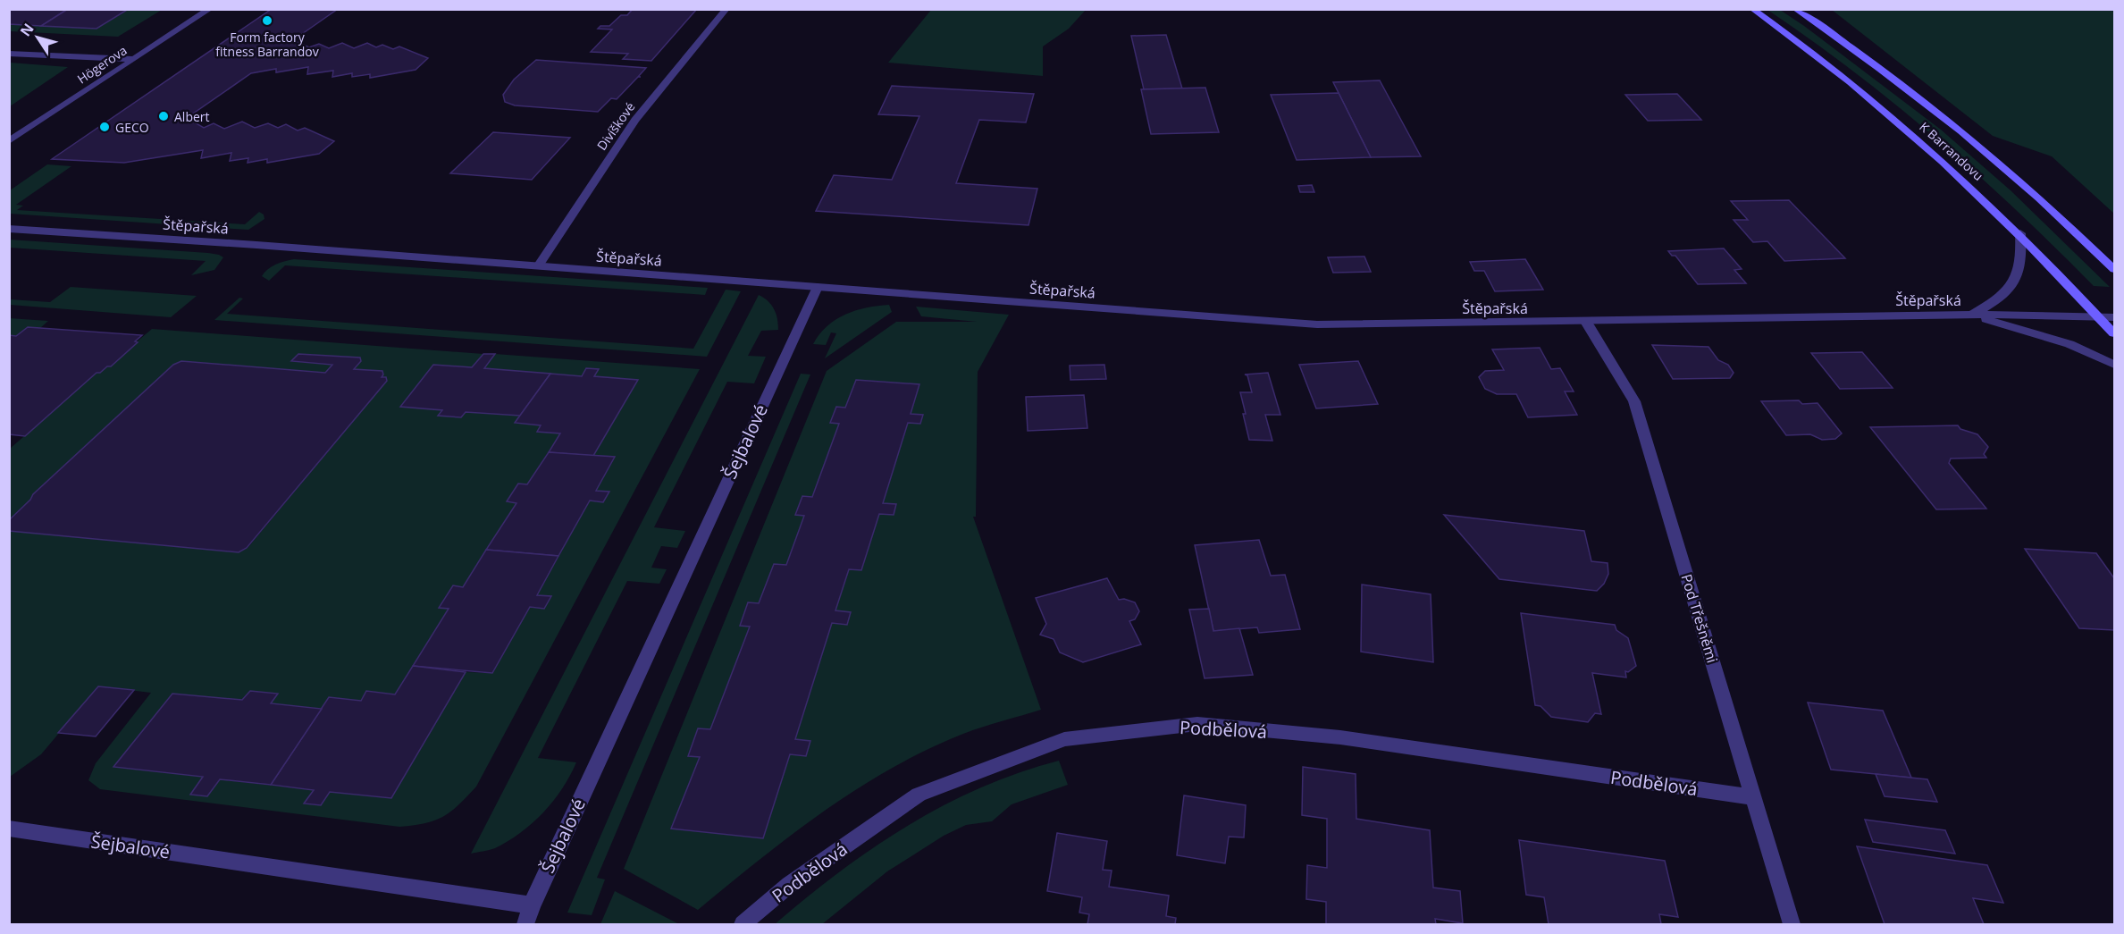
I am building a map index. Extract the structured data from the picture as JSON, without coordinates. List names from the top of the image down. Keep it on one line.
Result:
{"streets":{"main road":["K Barrandovu"],"street":["Högerova","Divíškové","Štěpařská","Šejbalové","Pod Třešněmi","Podbělová"]},"crossings":[["Divíškové","Štěpařská"],["K Barrandovu","Štěpařská"],["Štěpařská","Šejbalové"],["Štěpařská","Pod Třešněmi"],["Pod Třešněmi","Podbělová"]],"places":["Form factory fitness Barrandov","Albert","GECO"],"north":"top left"}
